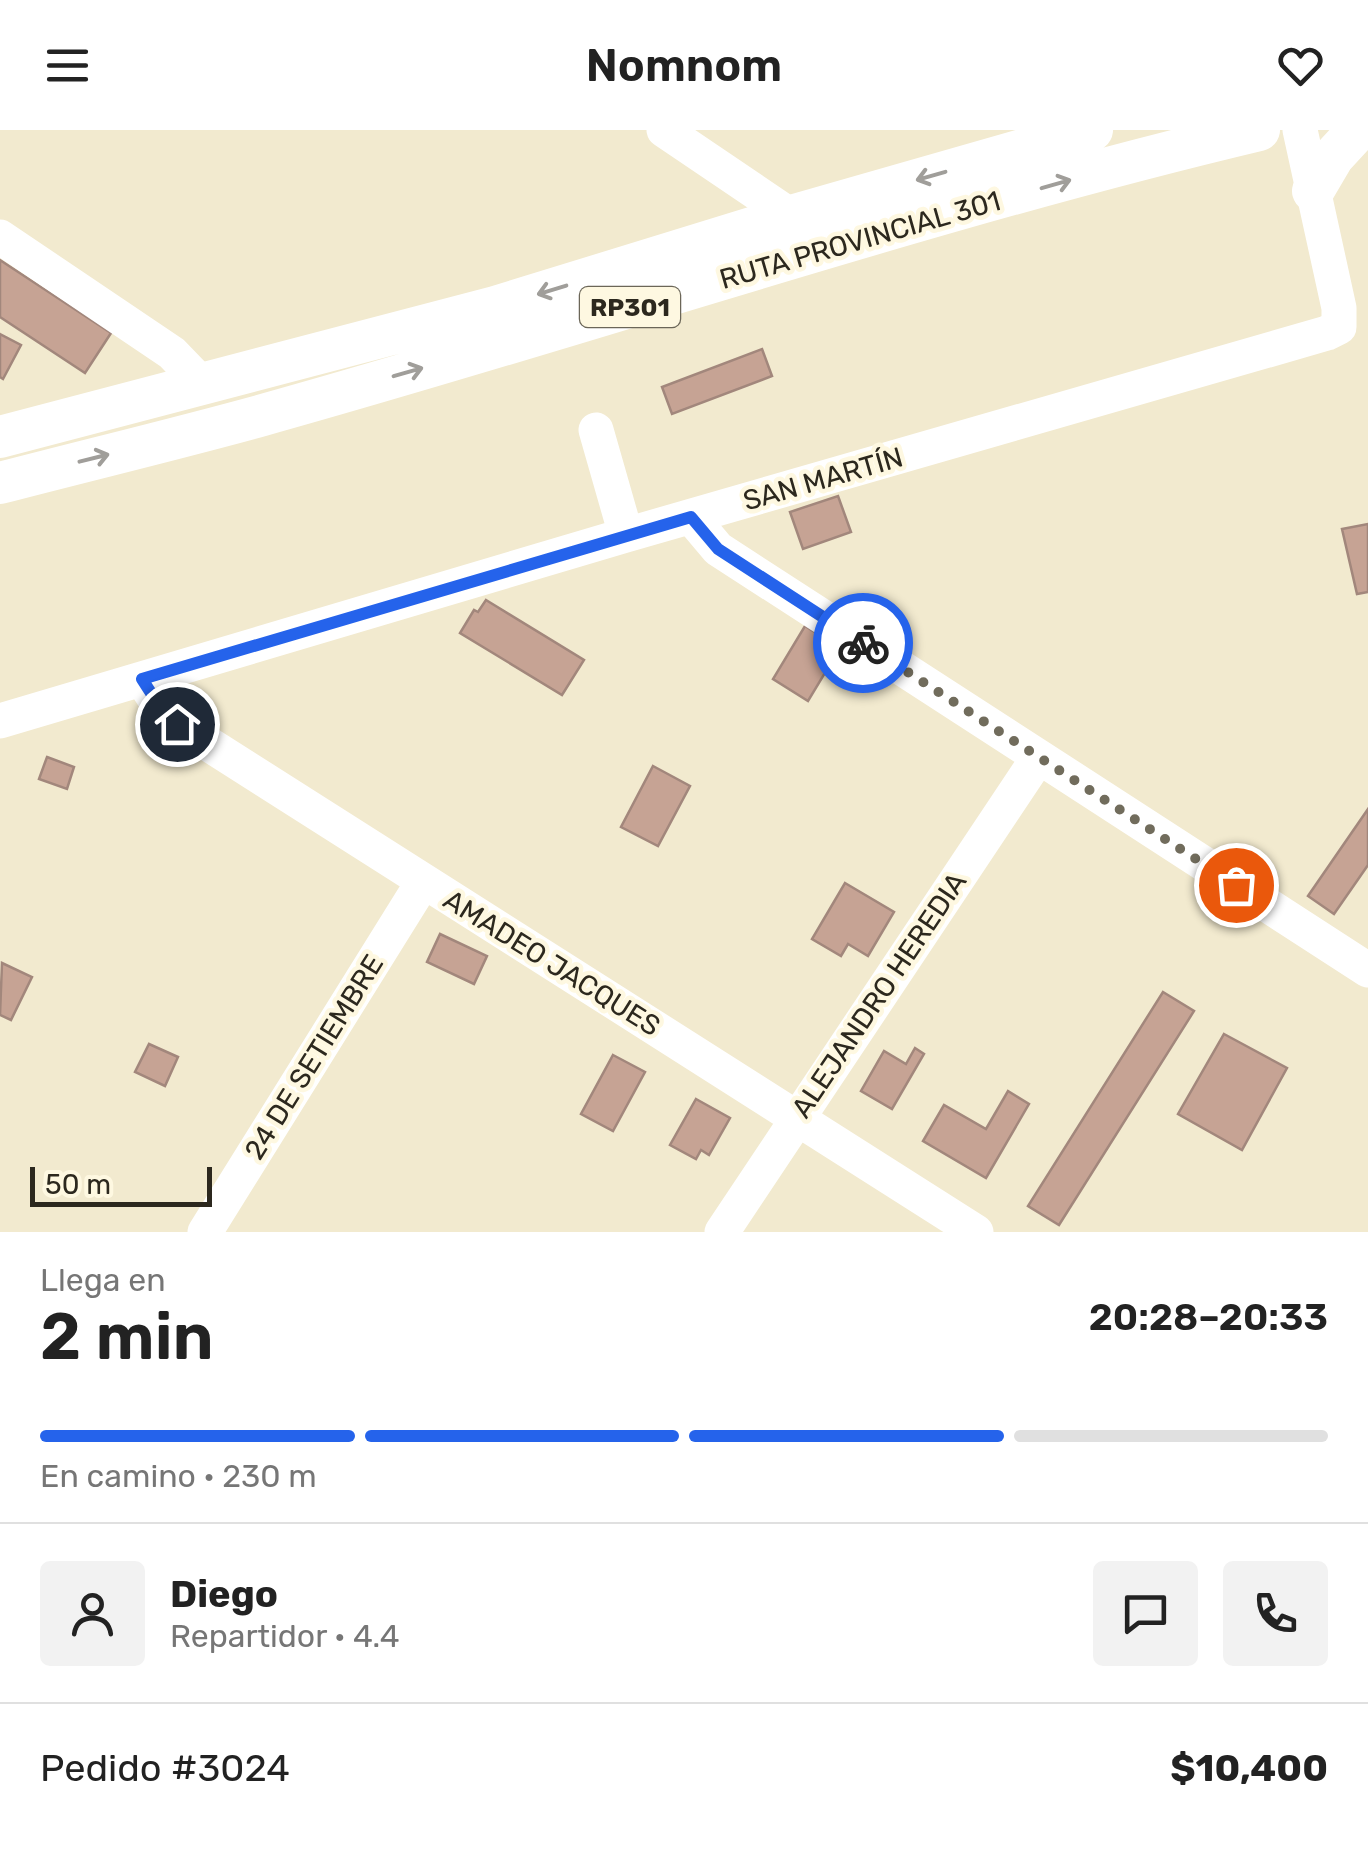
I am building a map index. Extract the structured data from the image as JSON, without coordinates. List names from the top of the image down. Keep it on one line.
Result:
{"streets":{"main road":["RUTA PROVINCIAL 301","RP301"],"street":["SAN MARTÍN","AMADEO JACQUES","ALEJANDRO HEREDIA","24 DE SETIEMBRE"]},"crossings":[["SAN MARTÍN","AMADEO JACQUES"],["AMADEO JACQUES","ALEJANDRO HEREDIA"],["AMADEO JACQUES","24 DE SETIEMBRE"]],"scale_bar":"50 m","page":{"header":"Nomnom","scale":"50 m","heading":["2 min","Llega en","20:28–20:33"],"panel":["Diego","Repartidor · 4.4","Pedido #3024","$10,400"],"bar":"En camino · 230 m"}}
